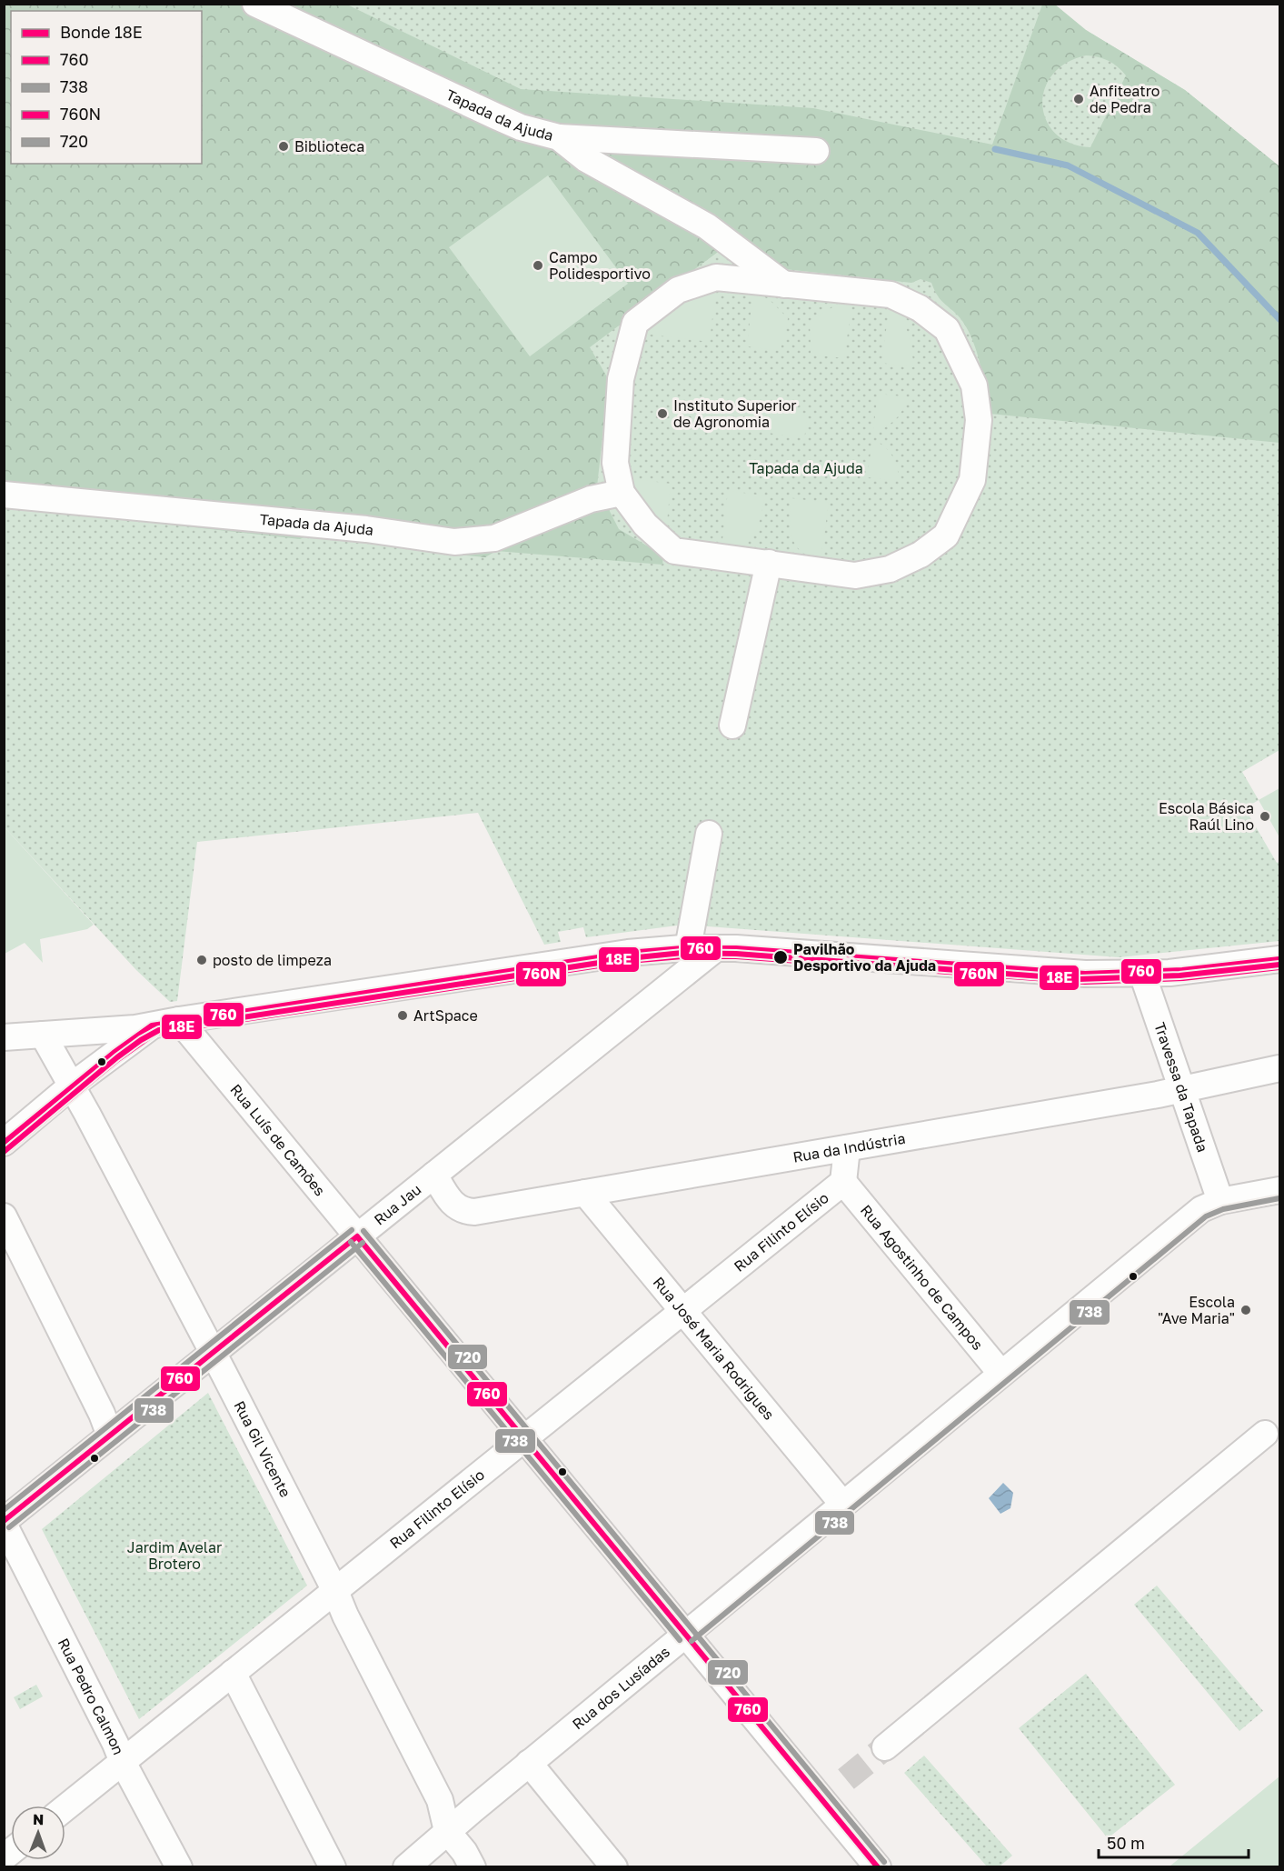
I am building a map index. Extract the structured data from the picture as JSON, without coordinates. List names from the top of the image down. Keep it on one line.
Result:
{"streets":{"street":["Tapada da Ajuda","Travessa da Tapada","Rua Luís de Camões","Rua da Indústria","Rua Jau","Rua Filinto Elísio","Rua Agostinho de Campos","Rua José Maria Rodrigues","Rua Gil Vicente","Rua dos Lusíadas","Rua Pedro Calmon"]},"crossings":[["Travessa da Tapada","Rua da Indústria"],["Travessa da Tapada","Rua dos Lusíadas"],["Rua Luís de Camões","Rua Jau"],["Rua Luís de Camões","Rua Filinto Elísio"],["Rua Luís de Camões","Rua dos Lusíadas"],["Rua da Indústria","Rua Jau"],["Rua da Indústria","Rua Filinto Elísio"],["Rua da Indústria","Rua José Maria Rodrigues"],["Rua Jau","Rua Gil Vicente"],["Rua Jau","Rua Pedro Calmon"],["Rua Filinto Elísio","Rua Agostinho de Campos"],["Rua Filinto Elísio","Rua José Maria Rodrigues"],["Rua Filinto Elísio","Rua Gil Vicente"],["Rua Filinto Elísio","Rua Pedro Calmon"],["Rua Agostinho de Campos","Rua dos Lusíadas"],["Rua José Maria Rodrigues","Rua dos Lusíadas"],["Rua Gil Vicente","Rua dos Lusíadas"]],"parks":["Tapada da Ajuda","Jardim Avelar Brotero"],"places":["Anfiteatro de Pedra","Biblioteca","Campo Polidesportivo","Instituto Superior de Agronomia","Escola Básica Raúl Lino","Pavilhão Desportivo da Ajuda","posto de limpeza","ArtSpace","Escola \"Ave Maria\""],"lines":["transit line 760","tram line 18E","transit line 760N","transit line 738","transit line 720"],"legend":["Bonde 18E","760","738","760N","720"],"scale_bar":"50 m","north":"top"}
